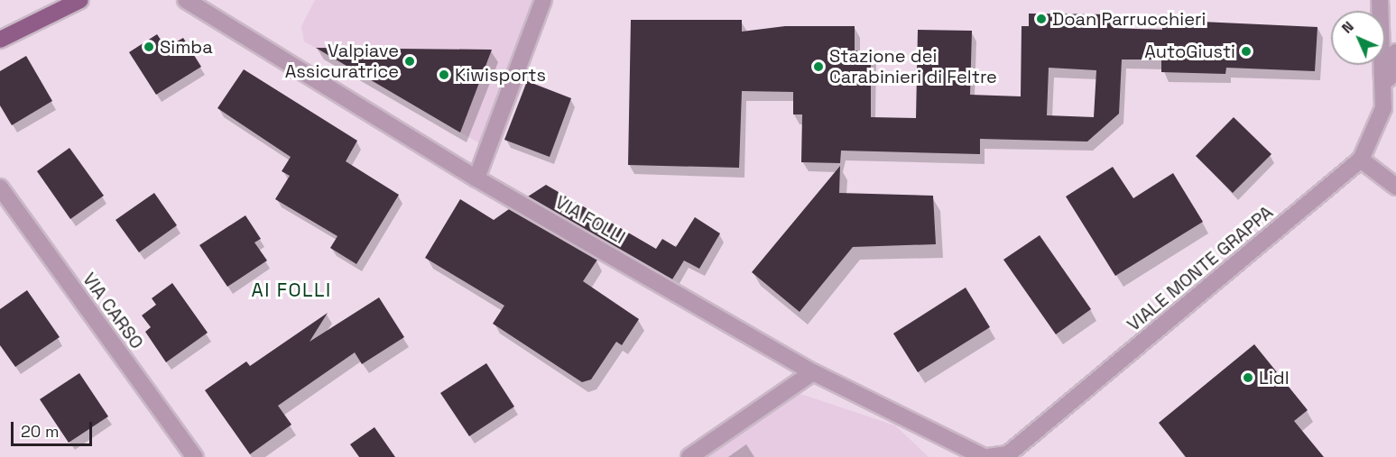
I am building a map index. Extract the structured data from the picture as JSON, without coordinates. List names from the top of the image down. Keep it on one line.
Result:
{"streets":{"street":["VIA FOLLI","VIALE MONTE GRAPPA","VIA CARSO"]},"districts":["AI FOLLI"],"places":["Doan Parrucchieri","Simba","AutoGiusti","Valpiave Assicuratrice","Stazione dei Carabinieri di Feltre","Kiwisports","Lidl"],"scale_bar":"20 m","north":"top left"}
